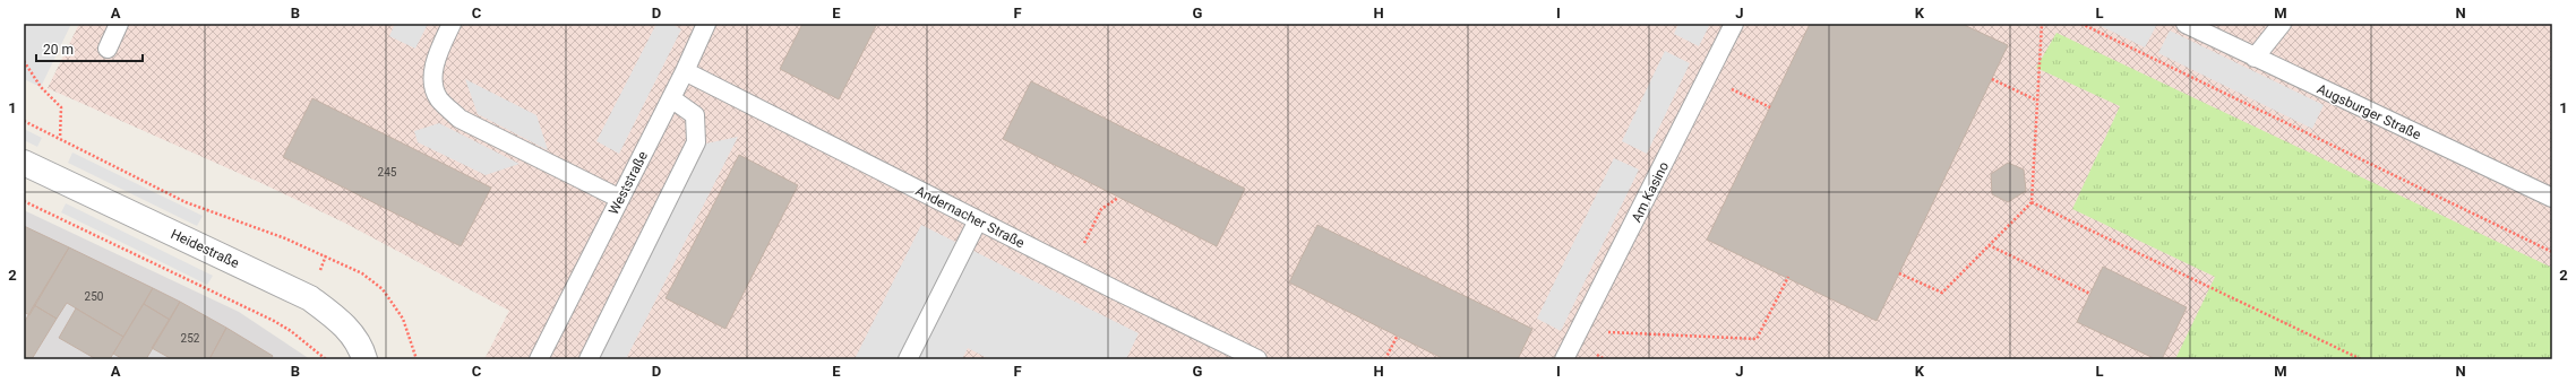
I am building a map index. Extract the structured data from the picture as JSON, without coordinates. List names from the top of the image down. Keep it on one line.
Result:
{"streets":{"street":["Heidestraße"],"lane":["Augsburger Straße","Weststraße","Am Kasino","Andernacher Straße"]},"crossings":[["Weststraße","Andernacher Straße"]],"house_numbers":["245","250","252"],"scale_bar":"20 m","grid":{"columns":["A","B","C","D","E","F","G","H","I","J","K","L","M","N"],"rows":["1","2"]}}
